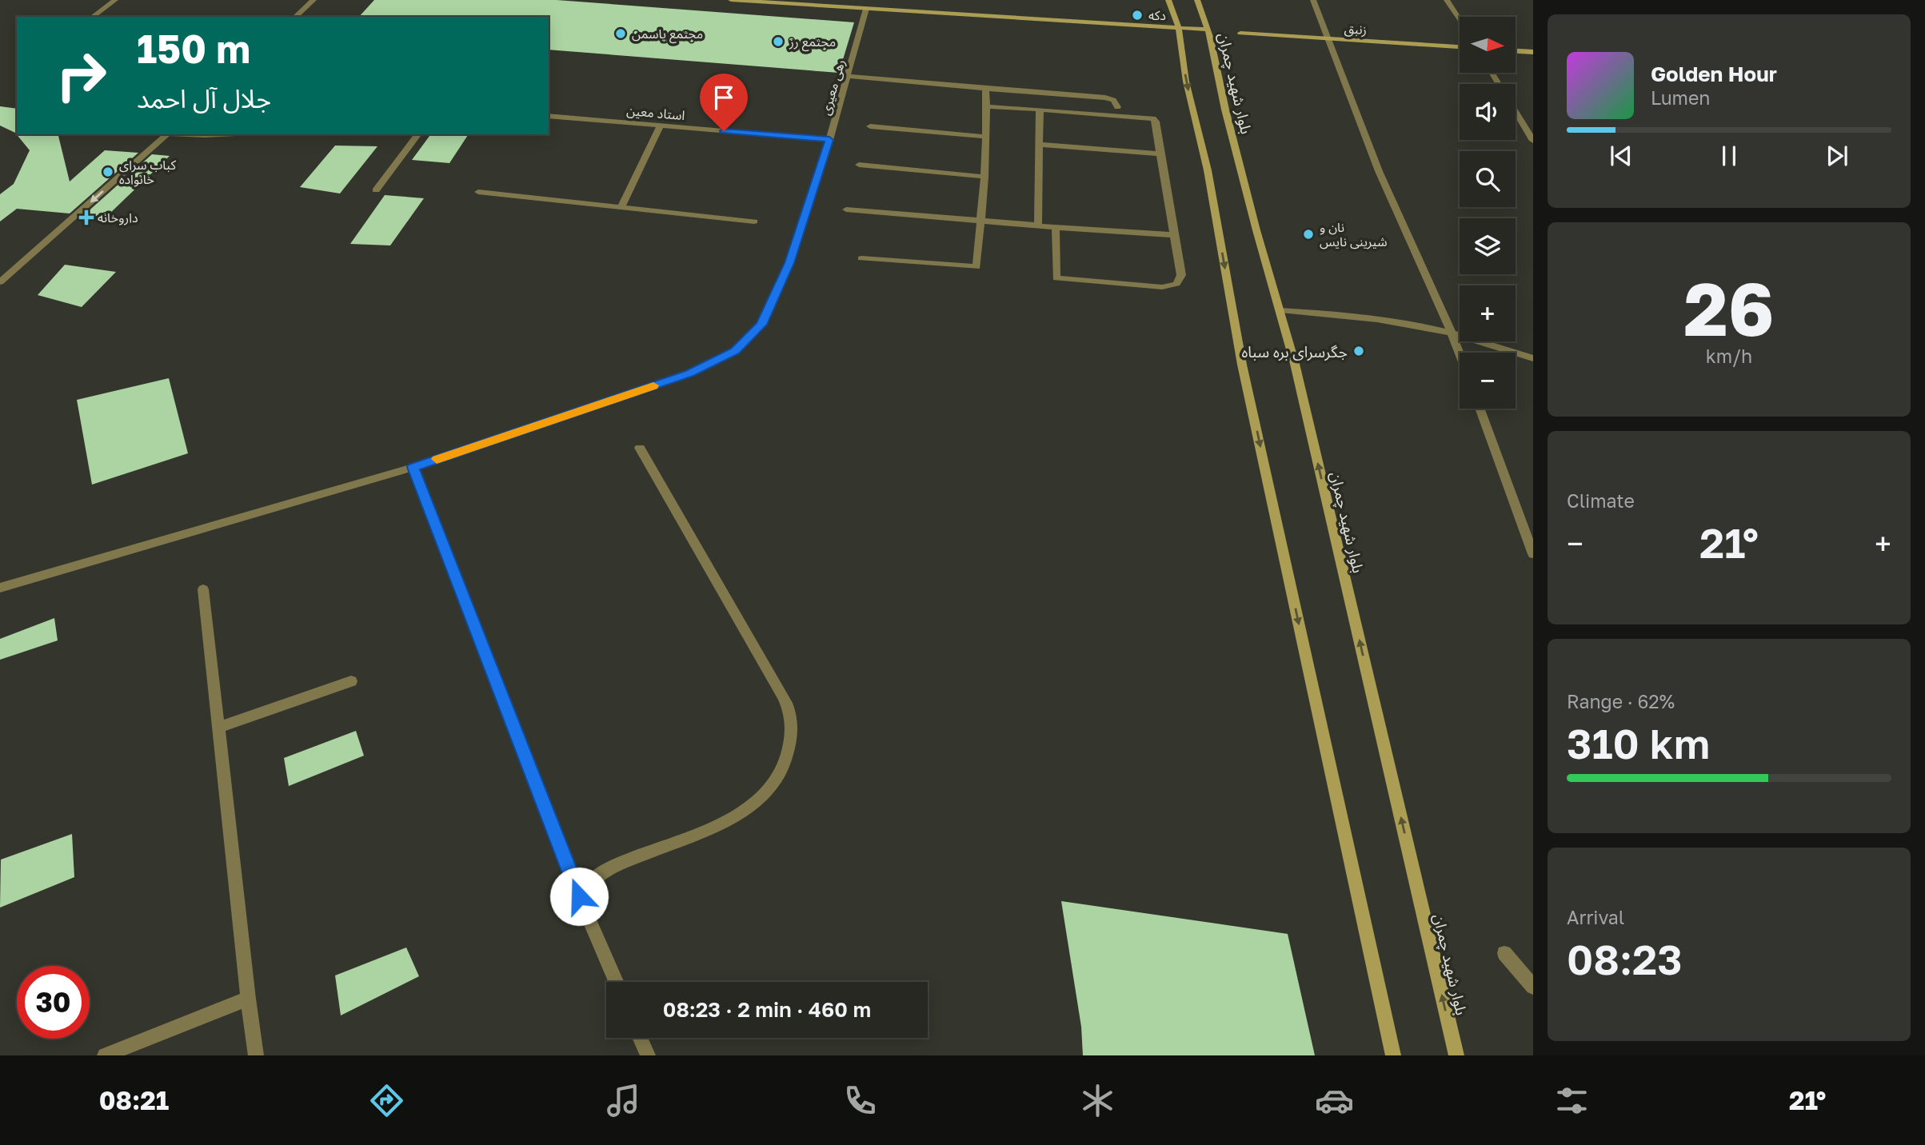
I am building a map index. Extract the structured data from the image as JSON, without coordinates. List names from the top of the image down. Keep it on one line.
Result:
{"streets":{"main road":["زنبق","بلوار شهید چمران"],"street":["رهی معیری","استاد معین"]},"crossings":[["رهی معیری","استاد معین"]],"places":{"other":["دکه","مجتمع یاسمن","مجتمع رز","کباب سرای خانواده","نان و شیرینی نایس","جگرسرای بره سباه"],"health":["داروخانه"]},"north":"right","page":{"map_buttons":["+","−"],"turn":["150 m","جلال آل احمد"],"song":["Golden Hour","Lumen"],"tile":[["26","km/h"],"Climate",["Range · 62%","310 km"],["Arrival","08:23"]],"heat":["−","21°","+"],"limit":"30","trip":"08:23 · 2 min · 460 m","tabs":["08:21","21°"]}}
